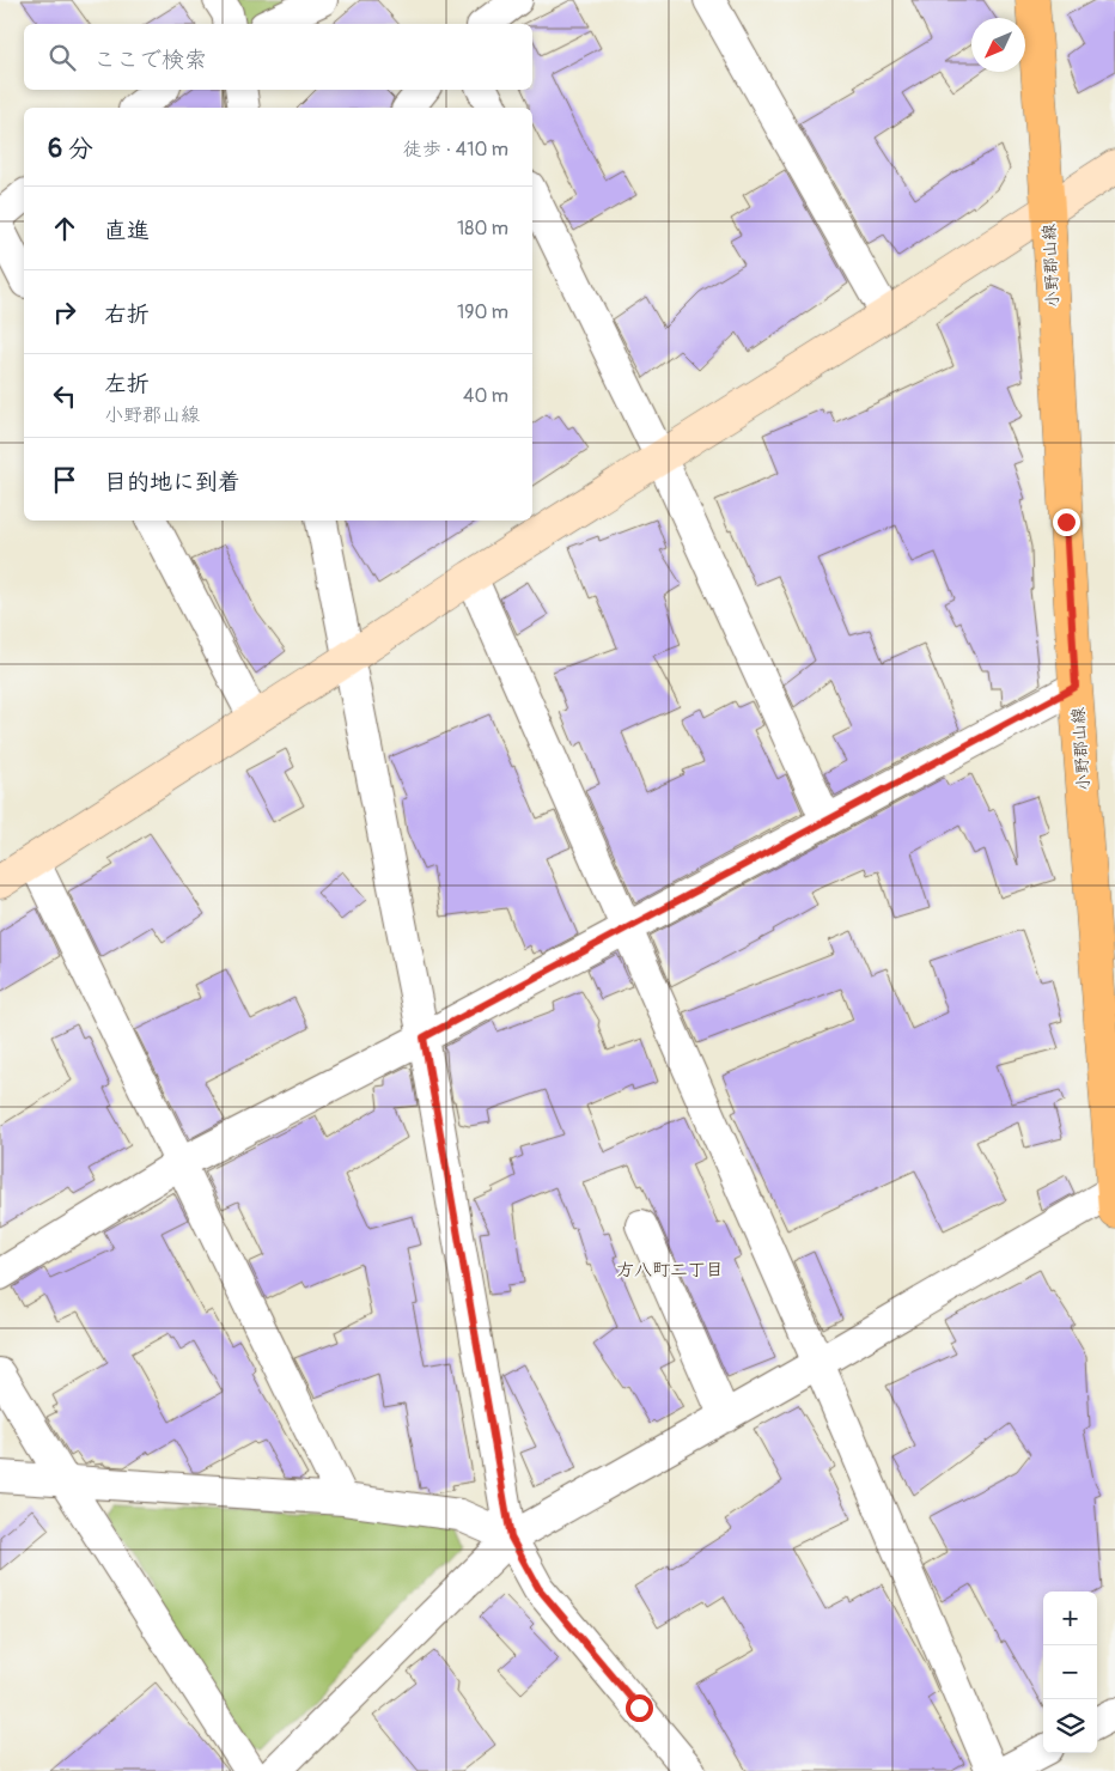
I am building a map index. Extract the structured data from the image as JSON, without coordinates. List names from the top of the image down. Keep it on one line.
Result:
{"streets":{"main road":["小野郡山線"]},"districts":["方八町二丁目"],"north":"bottom left","page":{"search":"ここで検索","heading":["6 分","徒歩 · 410 m"],"list":[["直進","180 m"],["右折","190 m"],["左折","小野郡山線","40 m"],"目的地に到着"],"map_buttons":["+","−"]}}
